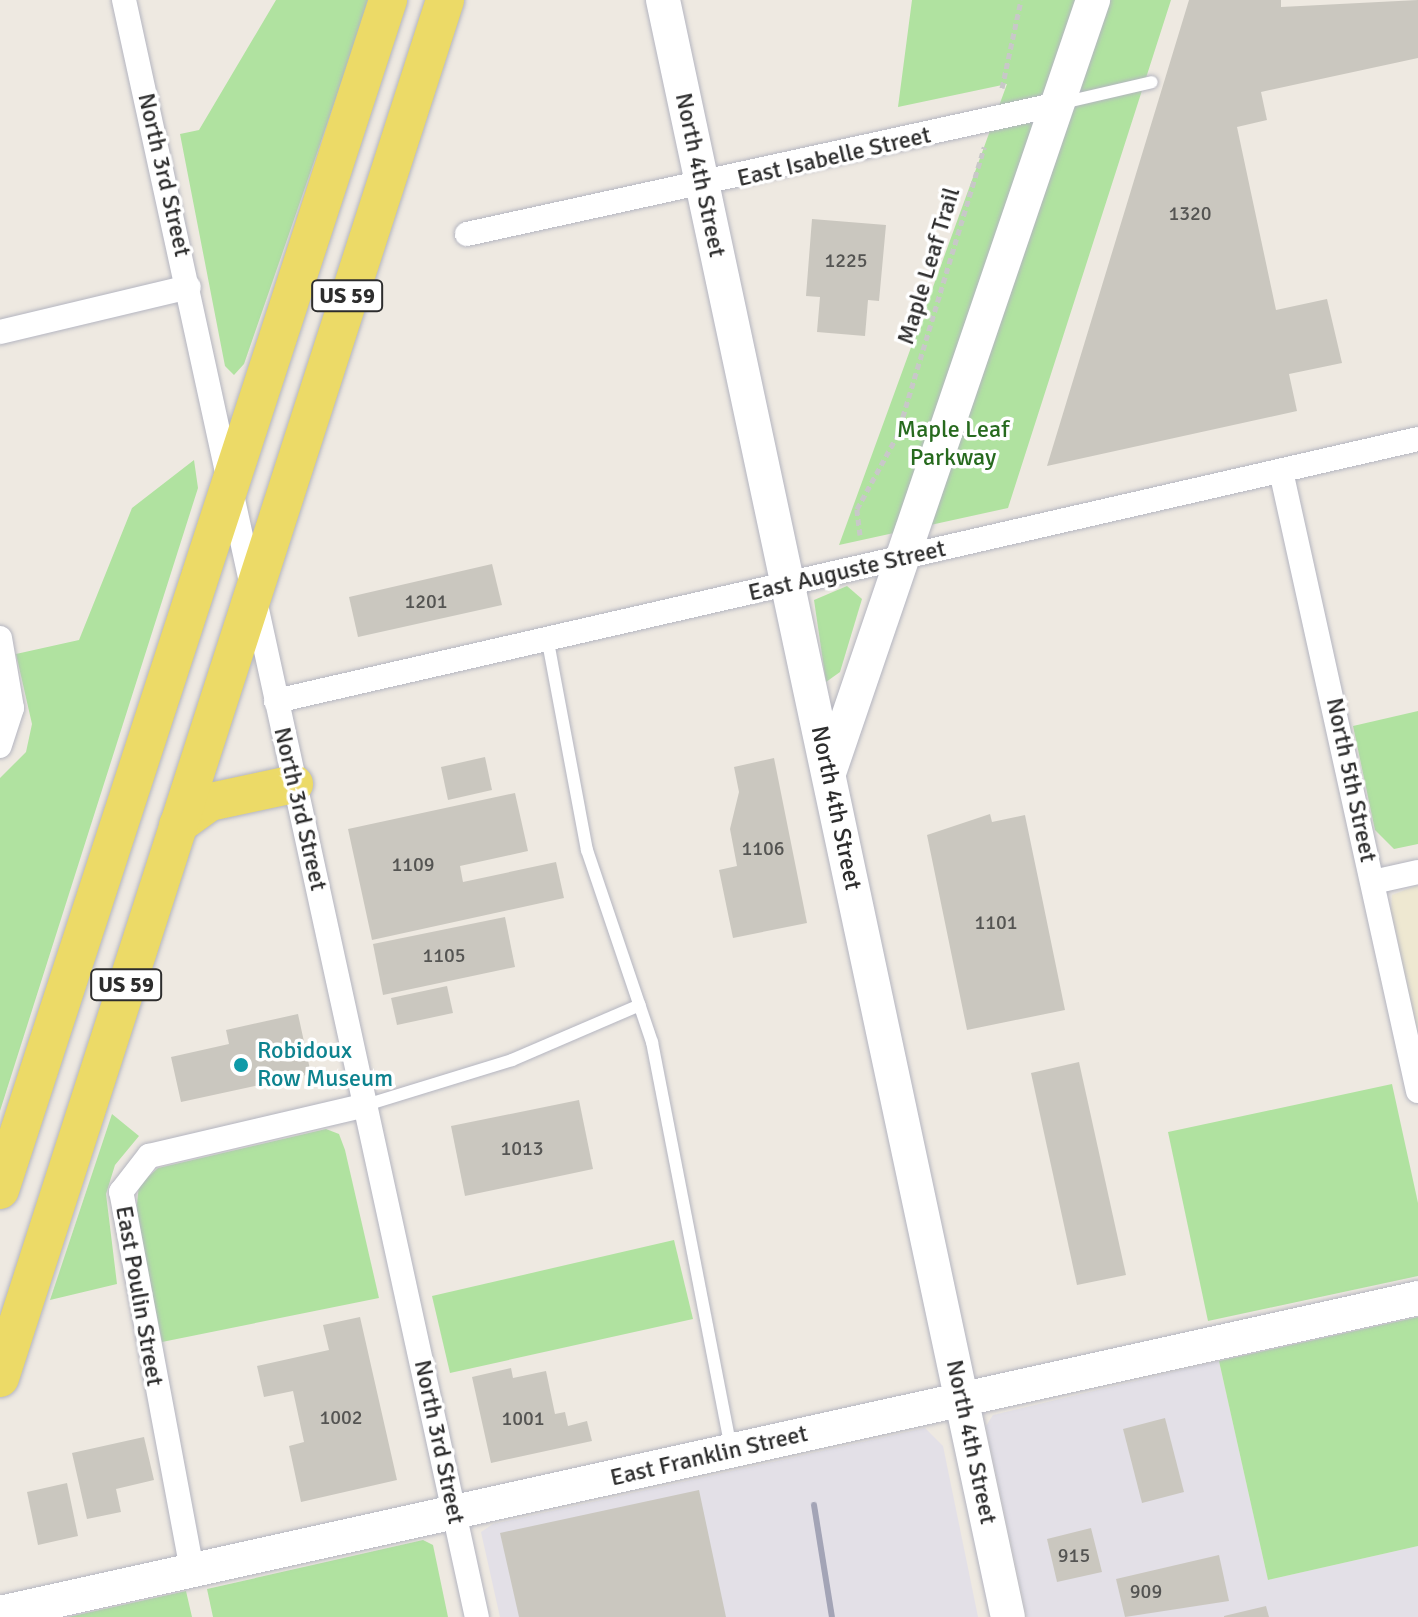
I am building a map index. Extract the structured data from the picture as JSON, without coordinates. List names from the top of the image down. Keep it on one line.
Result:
{"streets":{"main road":["US 59"],"street":["East Isabelle Street","North 3rd Street","North 4th Street","East Auguste Street","North 5th Street","East Poulin Street","East Franklin Street"],"path":["Maple Leaf Trail"]},"crossings":[["East Isabelle Street","North 4th Street"],["East Isabelle Street","Maple Leaf Trail"],["North 3rd Street","US 59"],["North 3rd Street","East Auguste Street"],["North 3rd Street","East Poulin Street"],["North 3rd Street","East Franklin Street"],["North 4th Street","East Auguste Street"],["North 4th Street","East Franklin Street"],["East Auguste Street","North 5th Street"],["East Poulin Street","East Franklin Street"]],"parks":["Maple Leaf Parkway"],"places":["Robidoux Row Museum"],"house_numbers":["1320","1225","1201","1106","1109","1101","1105","1013","1002","1001","915","909"]}
